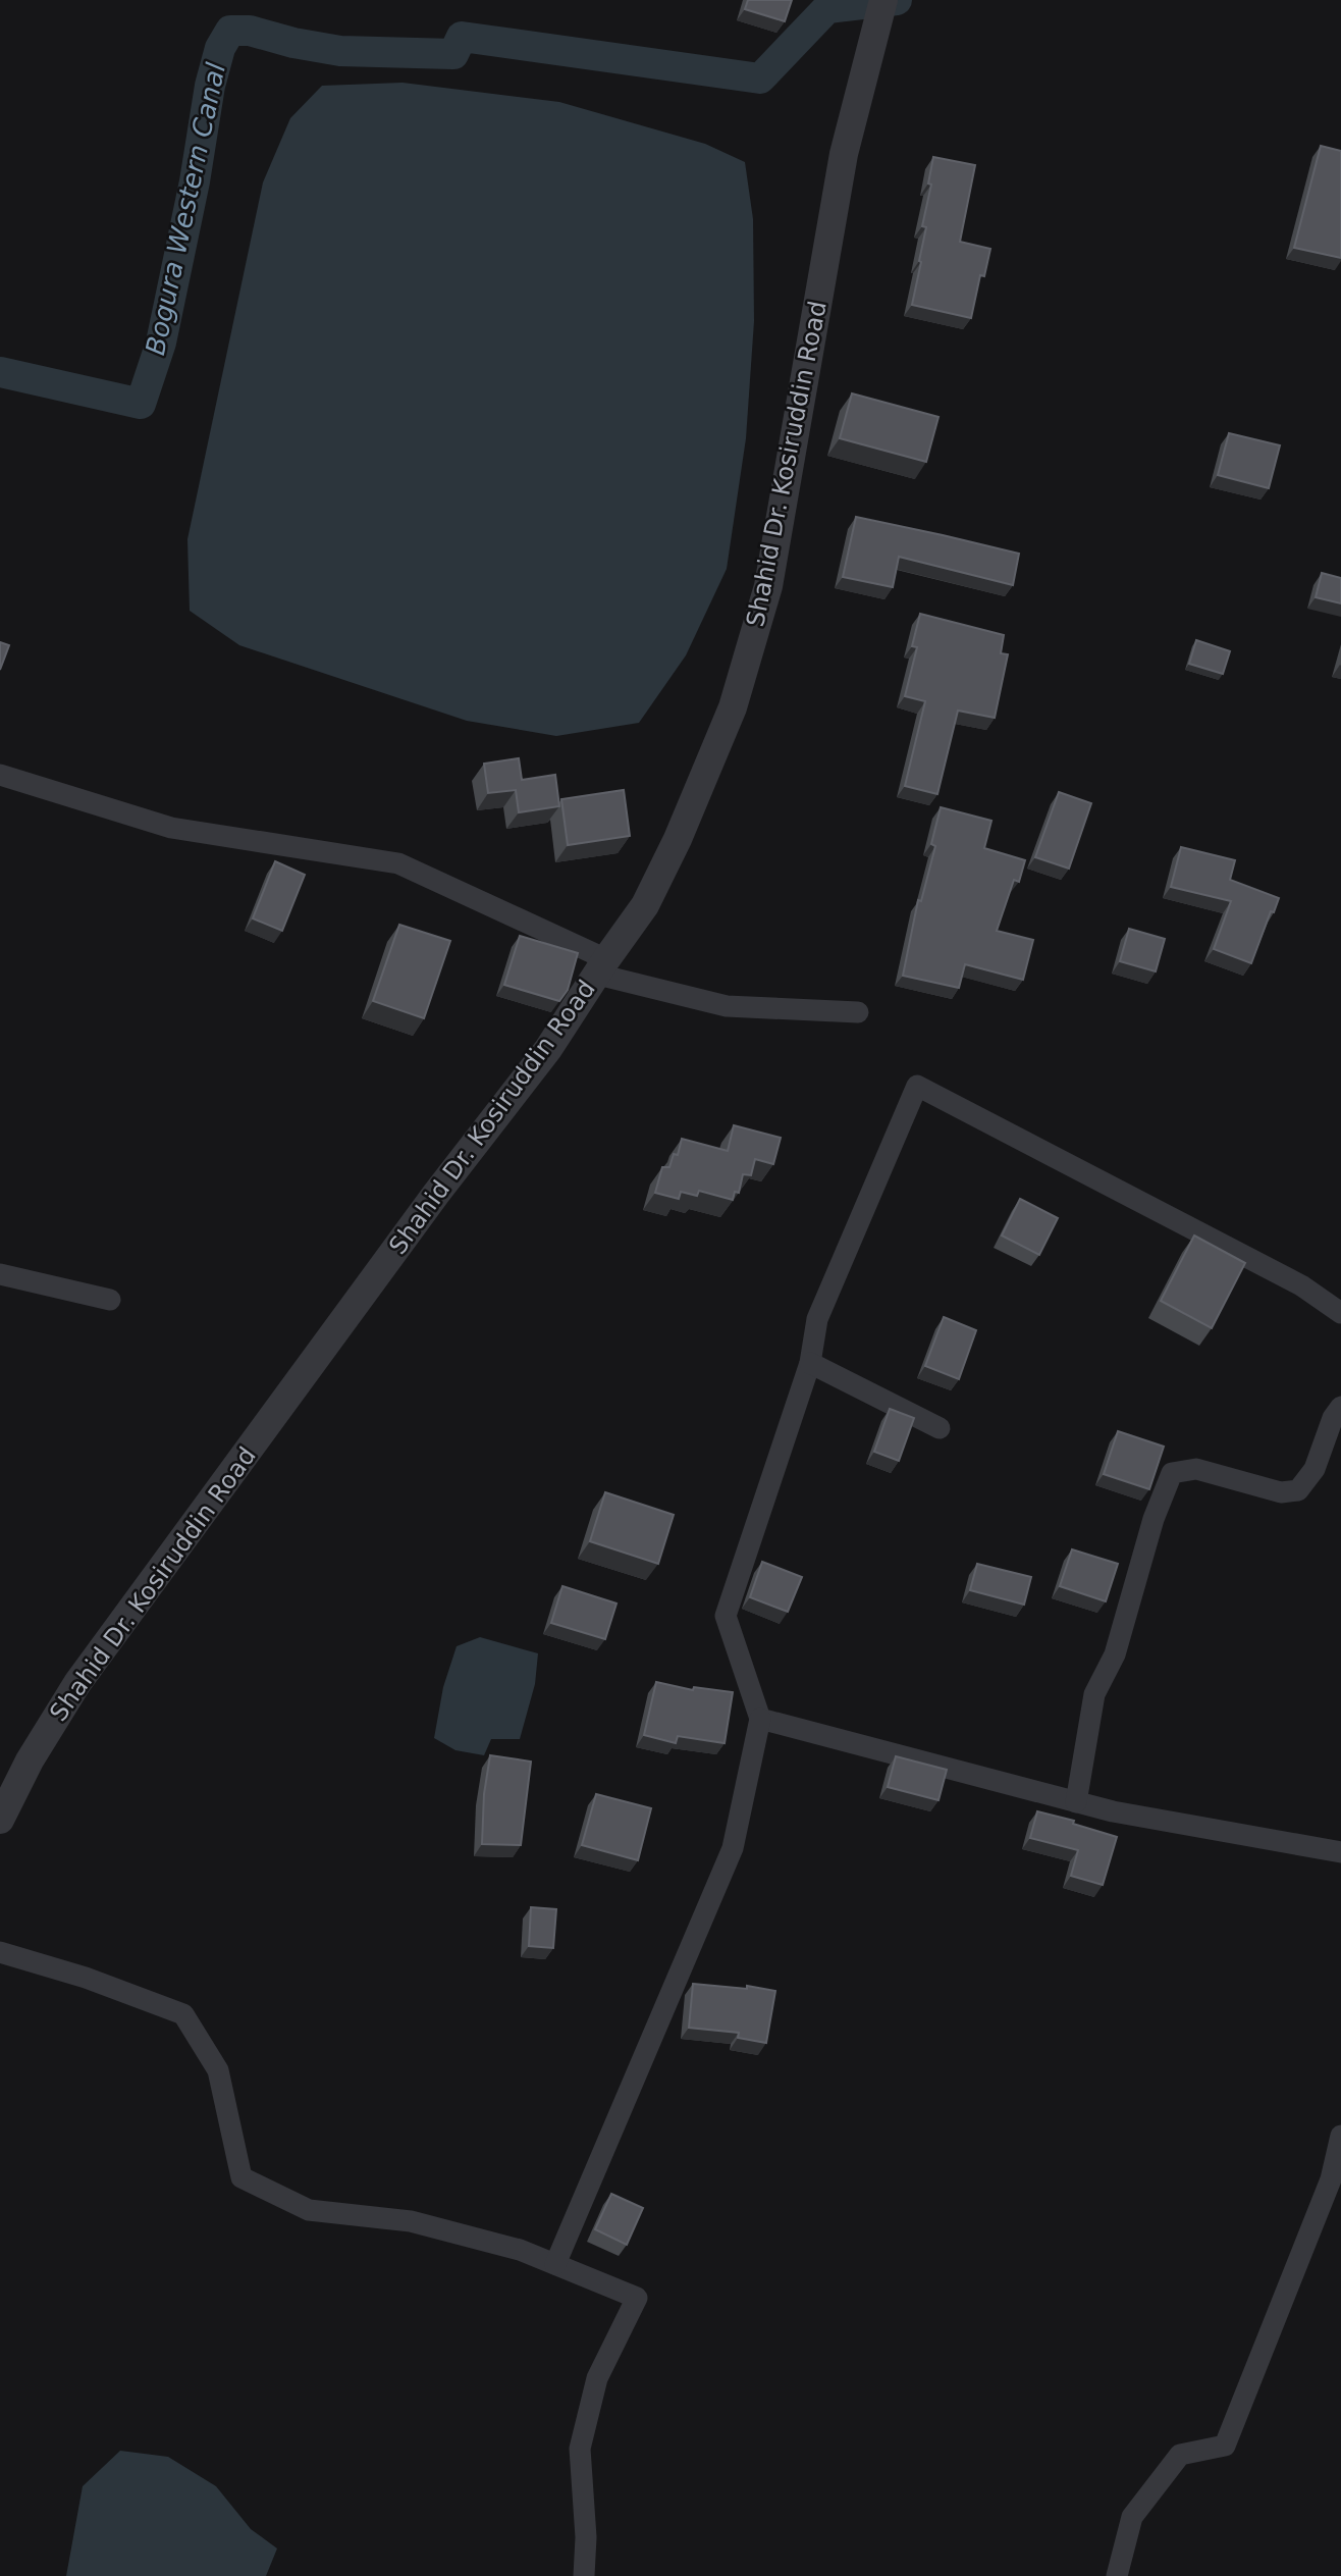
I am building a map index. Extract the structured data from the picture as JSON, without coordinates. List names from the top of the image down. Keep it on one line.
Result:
{"streets":{"street":["Shahid Dr. Kosiruddin Road"]},"water":["Bogura Western Canal"]}
